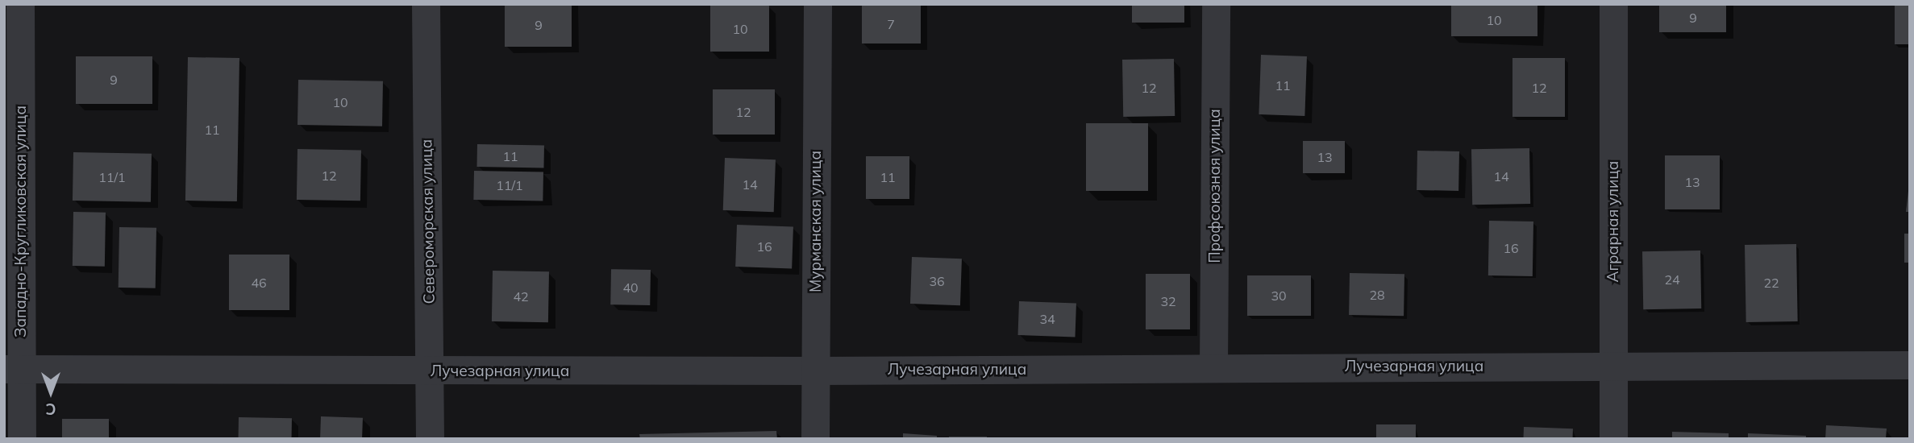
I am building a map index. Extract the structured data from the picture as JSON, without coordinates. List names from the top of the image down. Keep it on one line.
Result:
{"streets":{"street":["Профсоюзная улица","Западно-Кругликовская улица","Североморская улица","Мурманская улица","Аграрная улица","Лучезарная улица"]},"crossings":[["Профсоюзная улица","Лучезарная улица"],["Западно-Кругликовская улица","Лучезарная улица"],["Североморская улица","Лучезарная улица"],["Мурманская улица","Лучезарная улица"],["Аграрная улица","Лучезарная улица"]],"house_numbers":["9","10","7","9","10","9","11","12","12","10","12","11","11","13","12","14","11/1","11","13","14","11/1","16","16","24","36","46","22","40","28","30","42","32","34"],"north":"bottom"}
